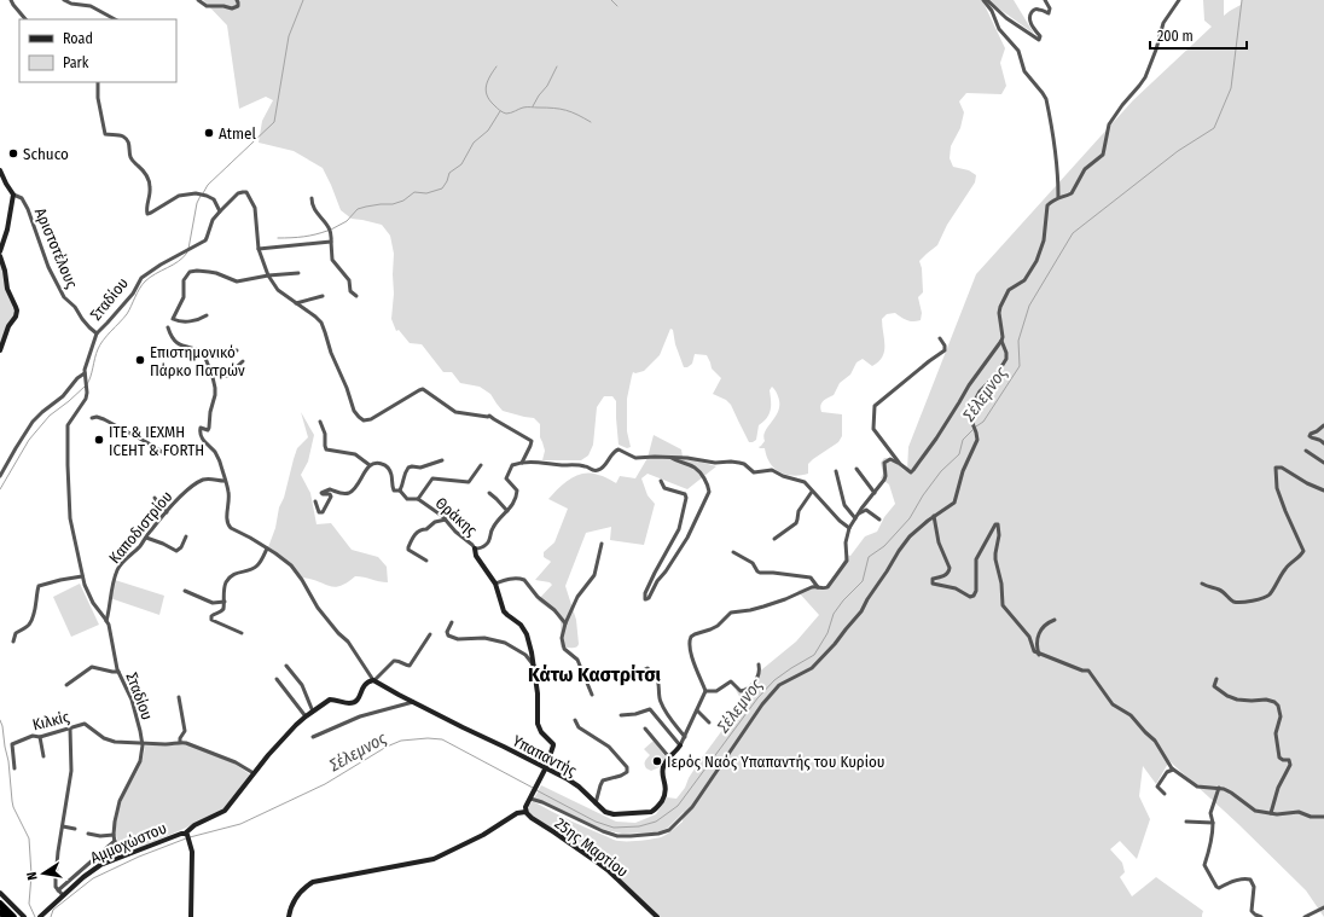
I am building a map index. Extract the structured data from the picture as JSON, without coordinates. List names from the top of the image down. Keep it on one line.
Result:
{"streets":{"street":["Αριστοτέλους","Σταδίου","Θράκης","Καποδιστρίου","Κιλκίς","Υπαπαντής","Αμμοχώστου","25ης Μαρτίου"]},"crossings":[["Αριστοτέλους","Σταδίου"],["Σταδίου","Καποδιστρίου"],["Σταδίου","Κιλκίς"]],"districts":["Κάτω Καστρίτσι"],"water":["Σέλεμνος"],"places":["Atmel","Schuco","Επιστημονικό Πάρκο Πατρών","ΙΤΕ & ΙΕΧΜΗ ICEHT & FORTH","Ιερός Ναός Υπαπαντής του Κυρίου"],"legend":["Road","Park"],"scale_bar":"200 m","north":"left"}
